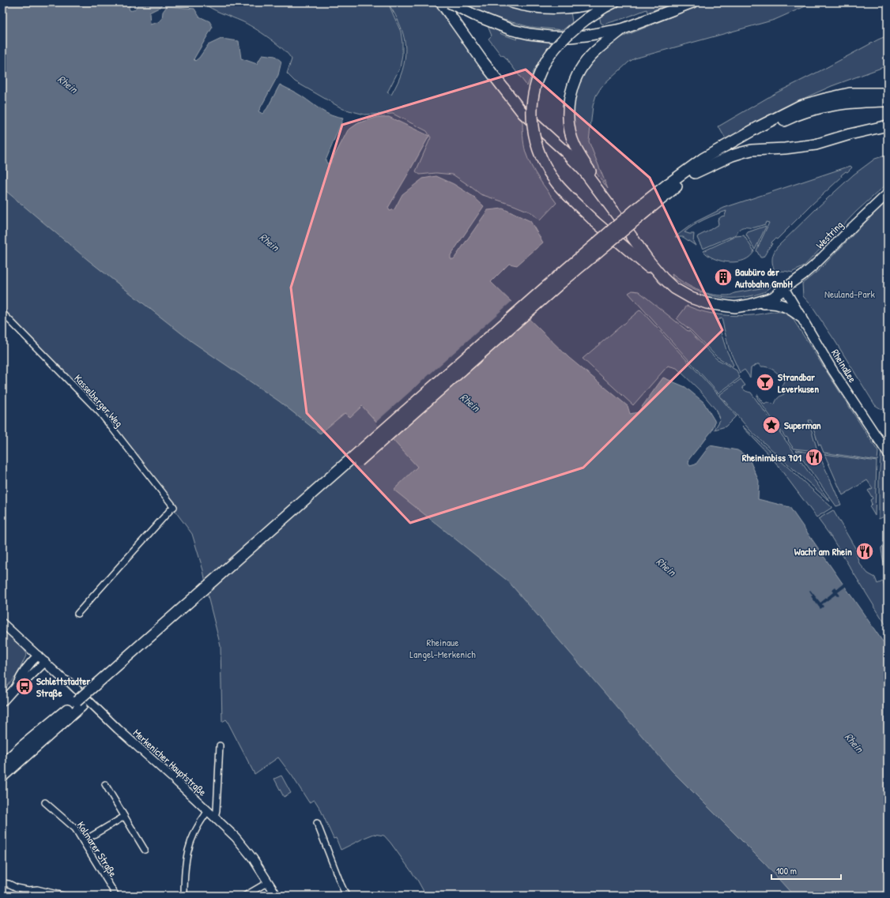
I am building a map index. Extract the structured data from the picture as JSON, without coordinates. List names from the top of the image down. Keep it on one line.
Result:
{"streets":{"main road":["Westring","Rheinallee"],"street":["Kasselberger Weg","Merkenicher Hauptstraße","Kolmarer Straße"]},"crossings":[["Westring","Rheinallee"]],"water":["Rhein"],"parks":["Neuland-Park","Rheinaue Langel-Merkenich"],"places":{"building":["Baubüro der Autobahn GmbH"],"bar":["Strandbar Leverkusen"],"place":["Superman"],"restaurant":["Rheinimbiss 701","Wacht am Rhein"],"bus stop":["Schlettstadter Straße"]},"scale_bar":"100 m"}
